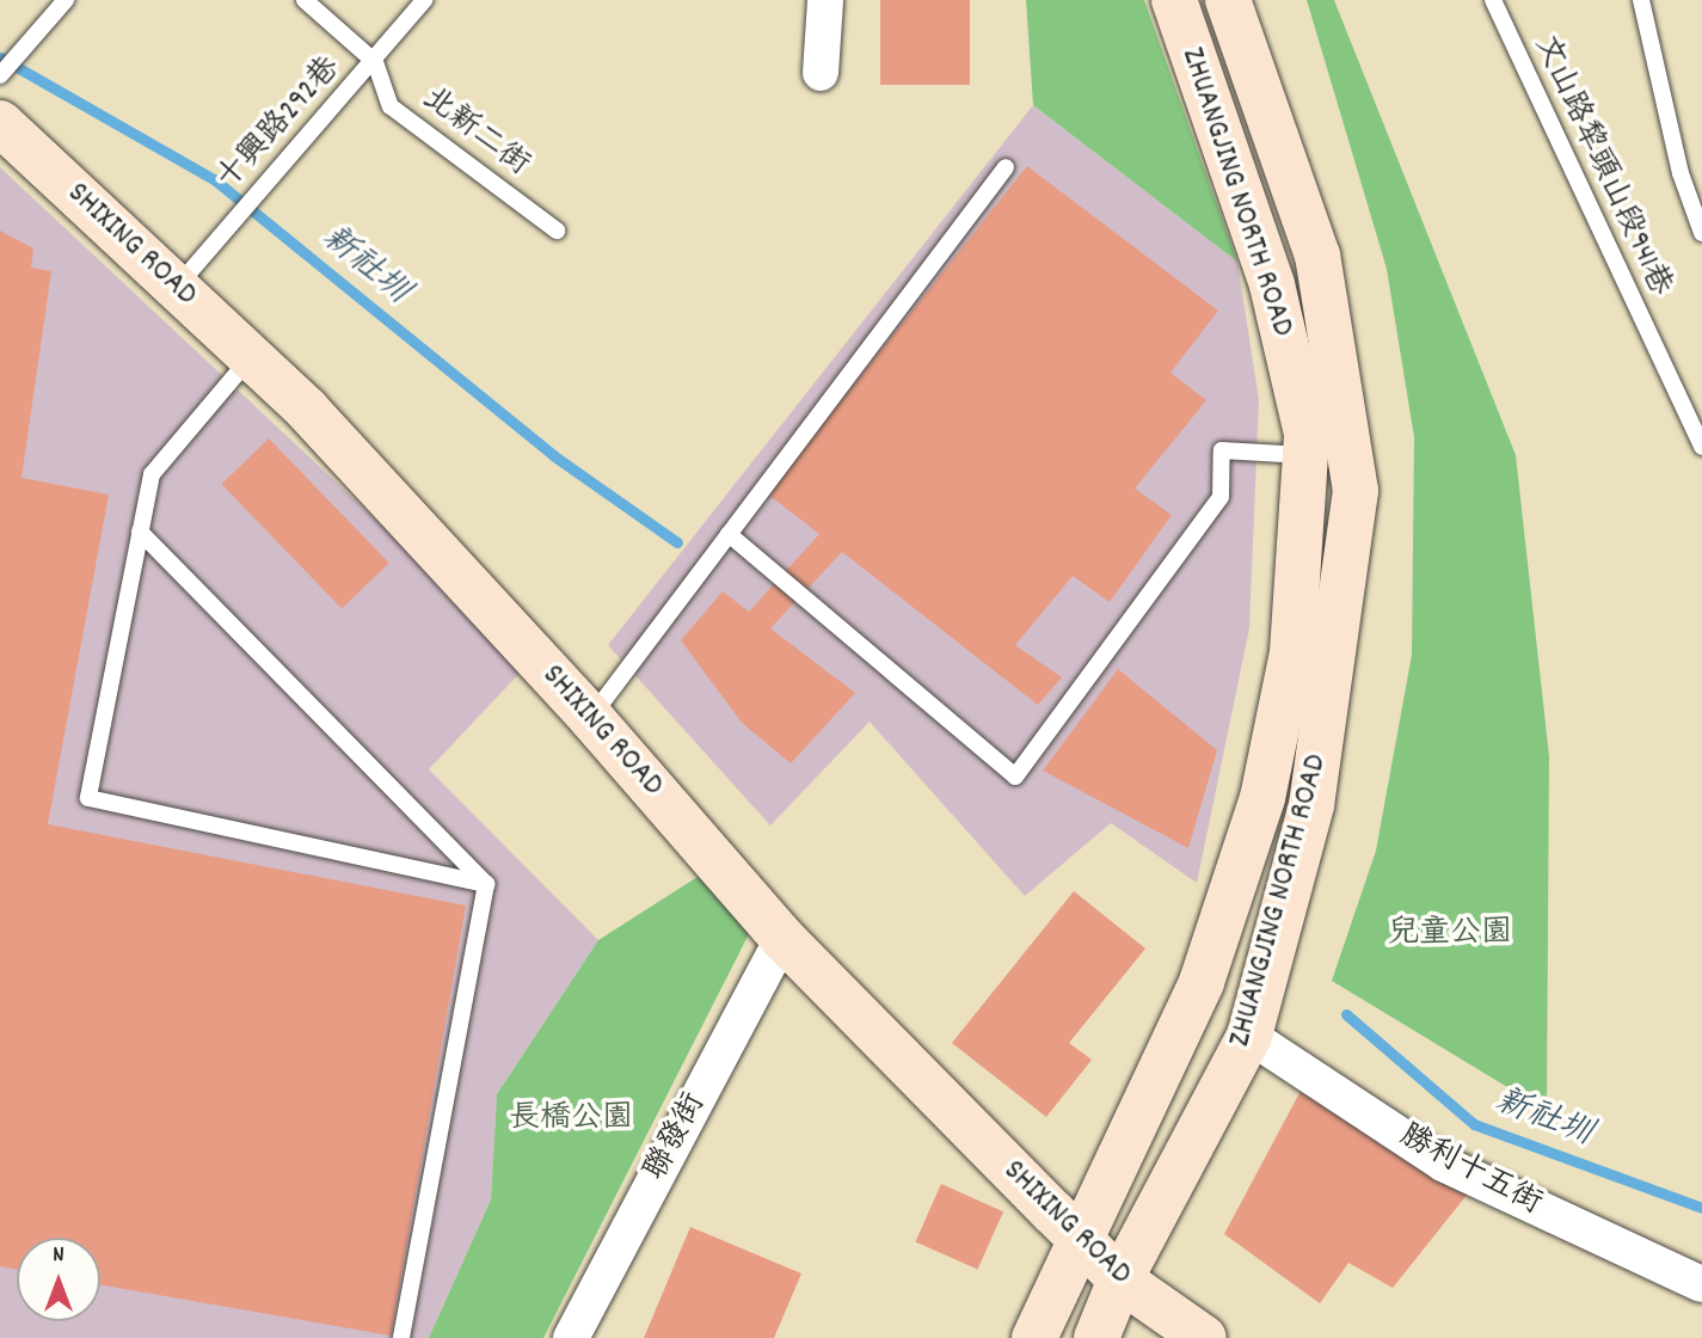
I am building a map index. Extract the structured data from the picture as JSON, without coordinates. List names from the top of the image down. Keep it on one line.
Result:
{"streets":{"street":["ZHUANGJING NORTH ROAD","SHIXING ROAD","聯發街","勝利十五街"],"lane":["十興路292巷","北新二街","文山路犂頭山段941巷"]},"crossings":[["十興路292巷","北新二街"],["十興路292巷","SHIXING ROAD"],["ZHUANGJING NORTH ROAD","SHIXING ROAD"],["ZHUANGJING NORTH ROAD","勝利十五街"],["SHIXING ROAD","聯發街"]],"water":["新社圳"],"parks":["兒童公園","長橋公園"],"north":"top"}
